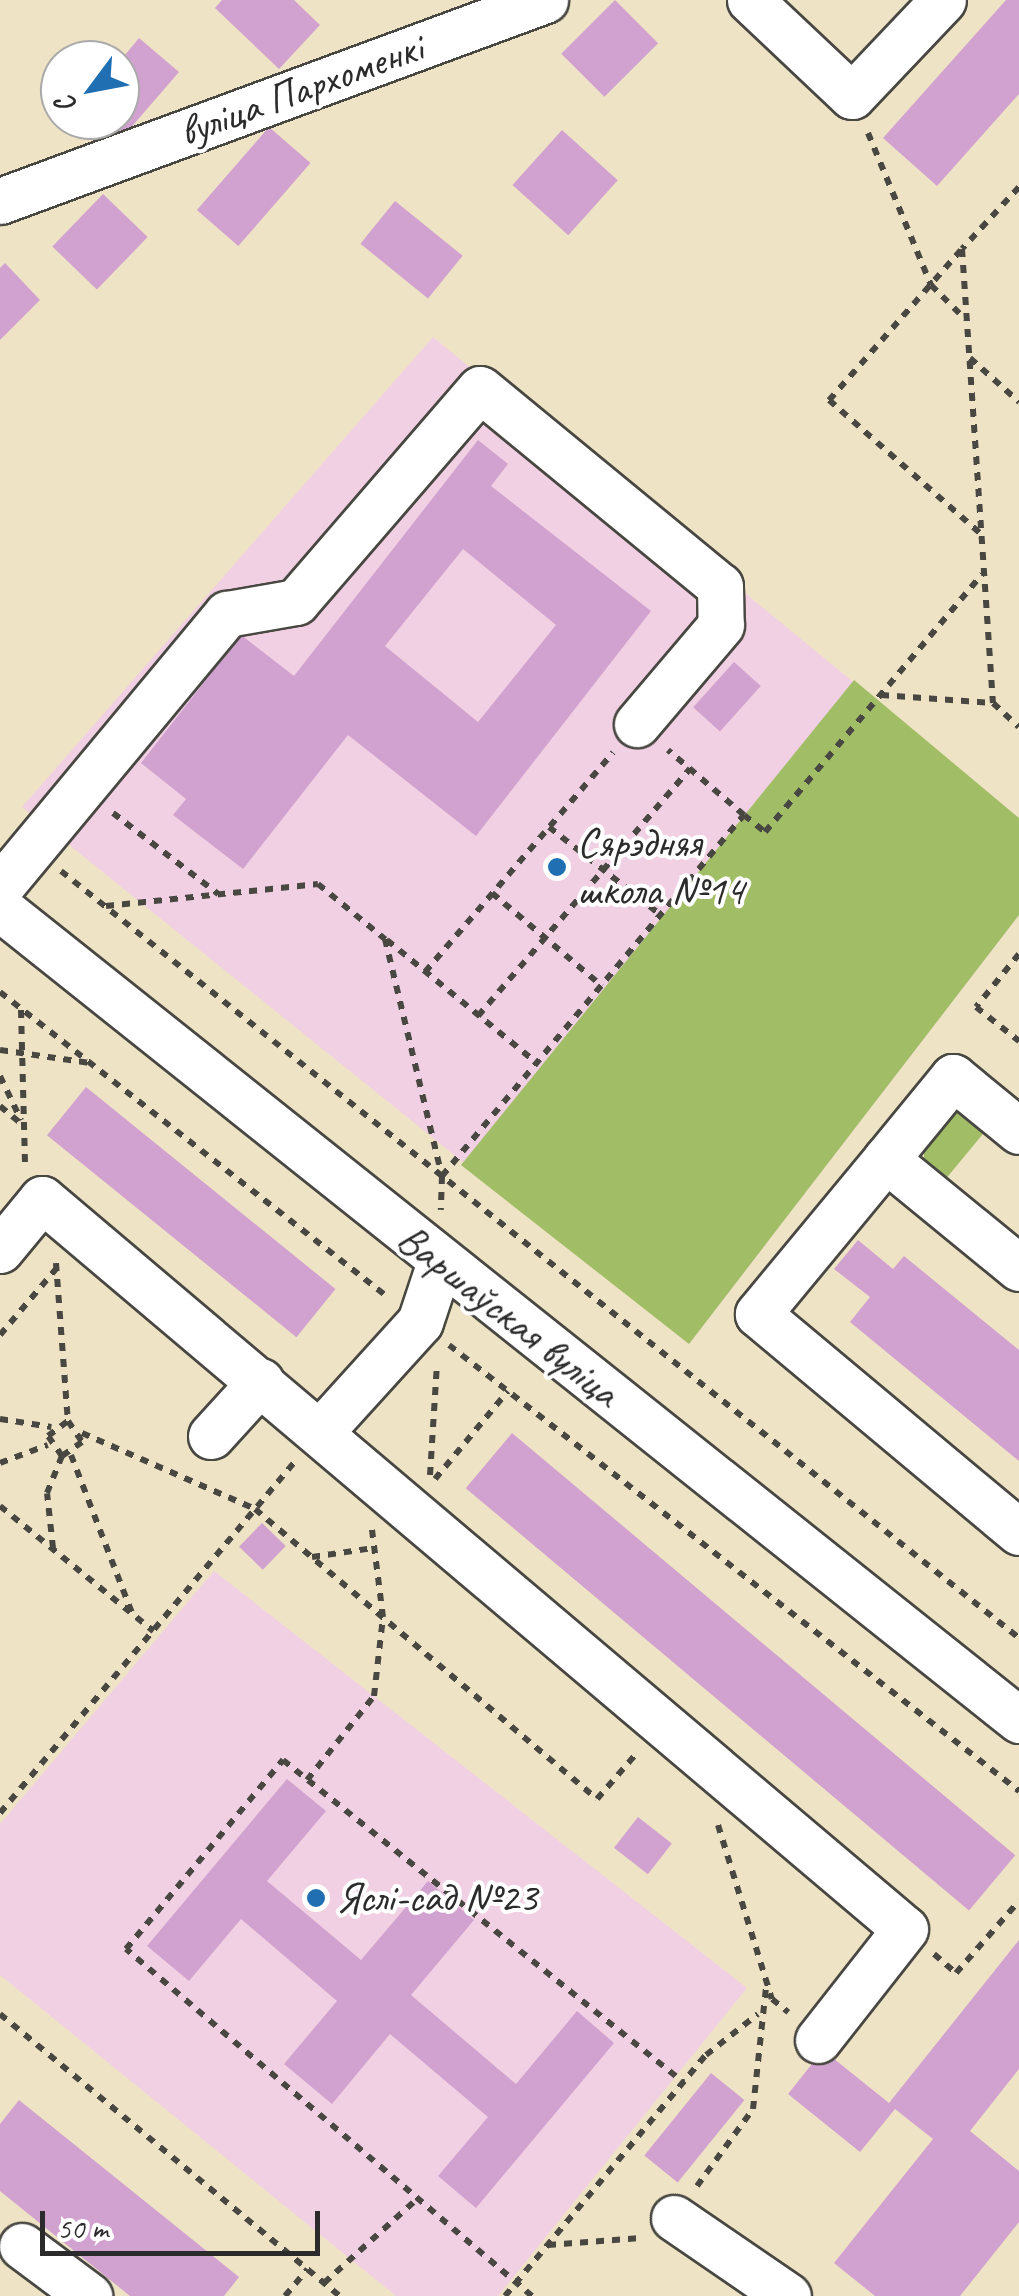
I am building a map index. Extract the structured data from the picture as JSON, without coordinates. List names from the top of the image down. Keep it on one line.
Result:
{"streets":{"street":["вуліца Пархоменкі","Варшаўская вуліца"]},"places":["Сярэдняя школа №14","Яслі-сад №23"],"scale_bar":"50 m","north":"bottom left"}
